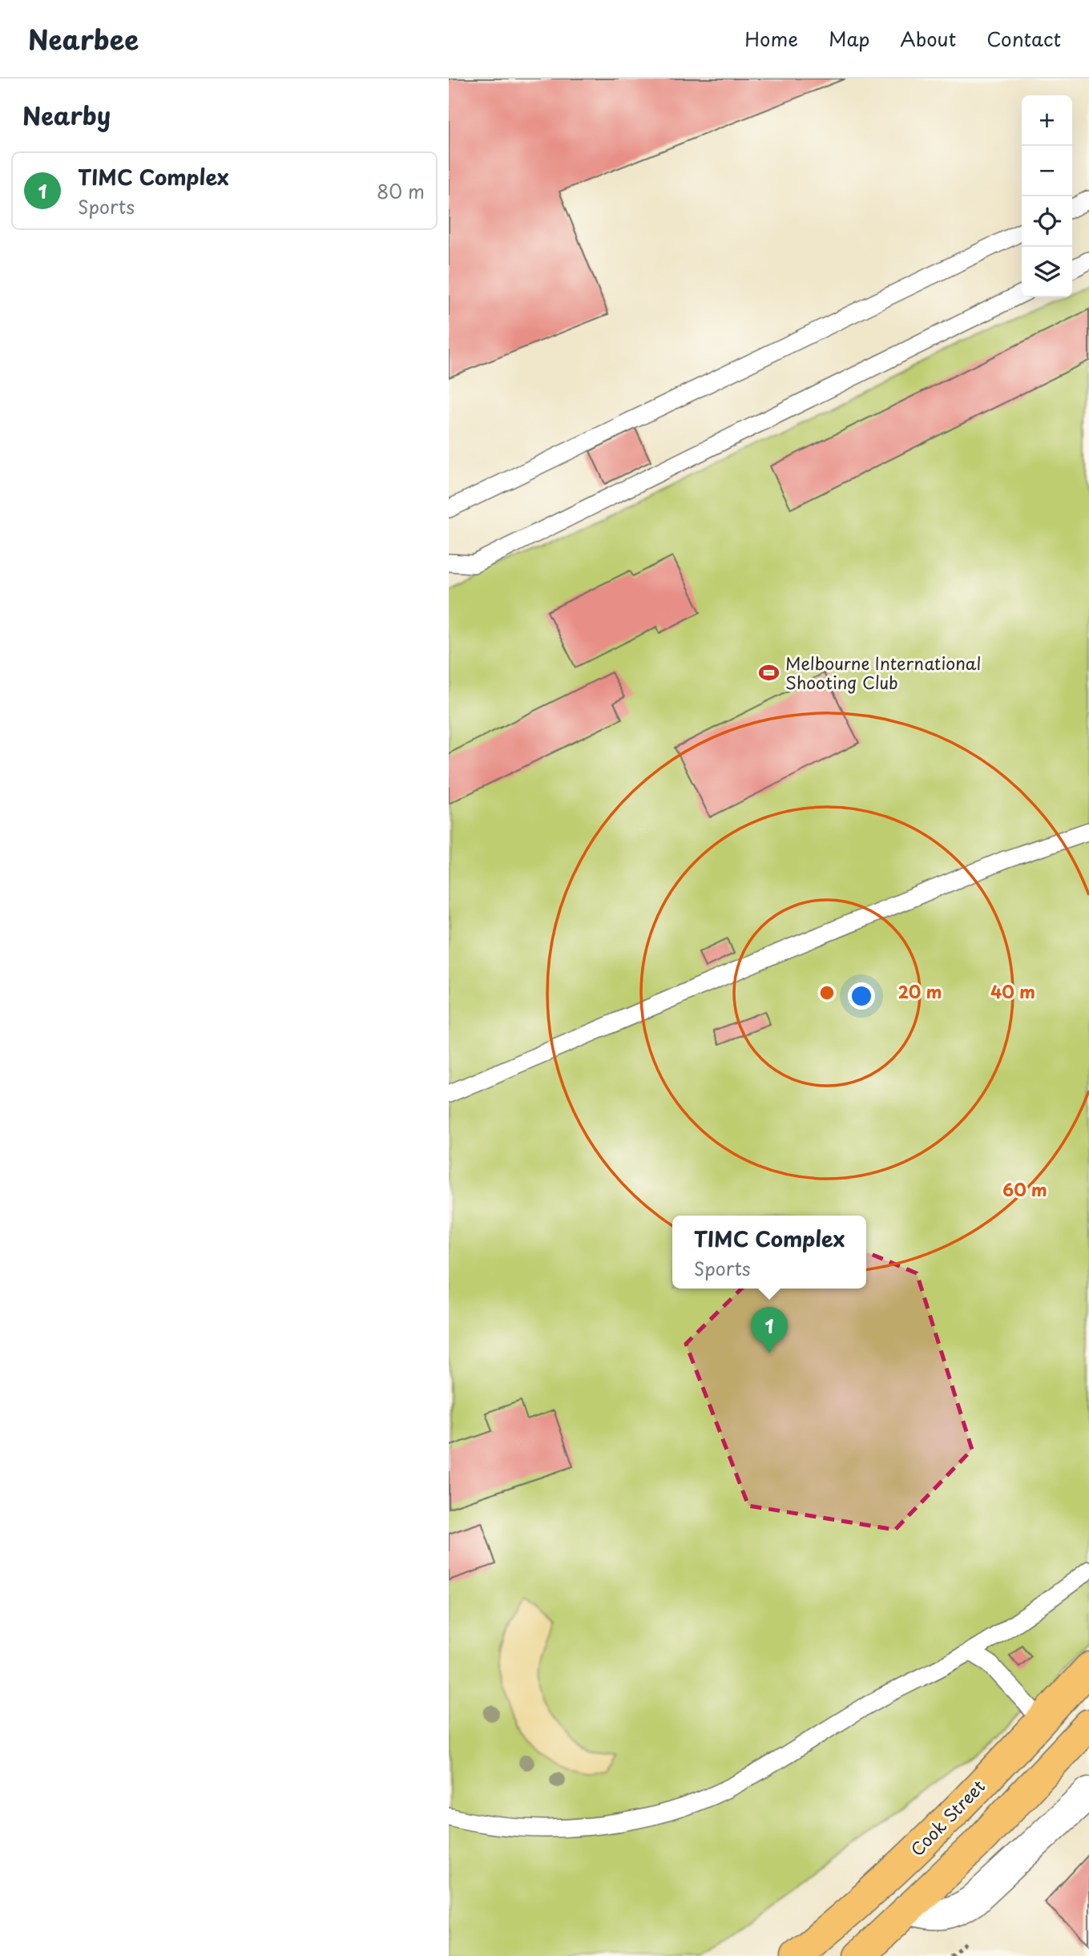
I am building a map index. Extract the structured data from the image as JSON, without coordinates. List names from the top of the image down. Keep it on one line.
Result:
{"streets":{"main road":["Cook Street"]},"places":{"sports":["Melbourne International Shooting Club"]},"page":{"header":"Nearbee","nav":["Home","Map","About","Contact"],"heading":"Nearby","map_buttons":["+","−"],"list":[{"mark":"1","name":"TIMC Complex","note":"Sports","value":"80 m"}],"popup":["TIMC Complex","Sports"],"pins":"1"},"rings":["20 m","40 m","60 m"]}
